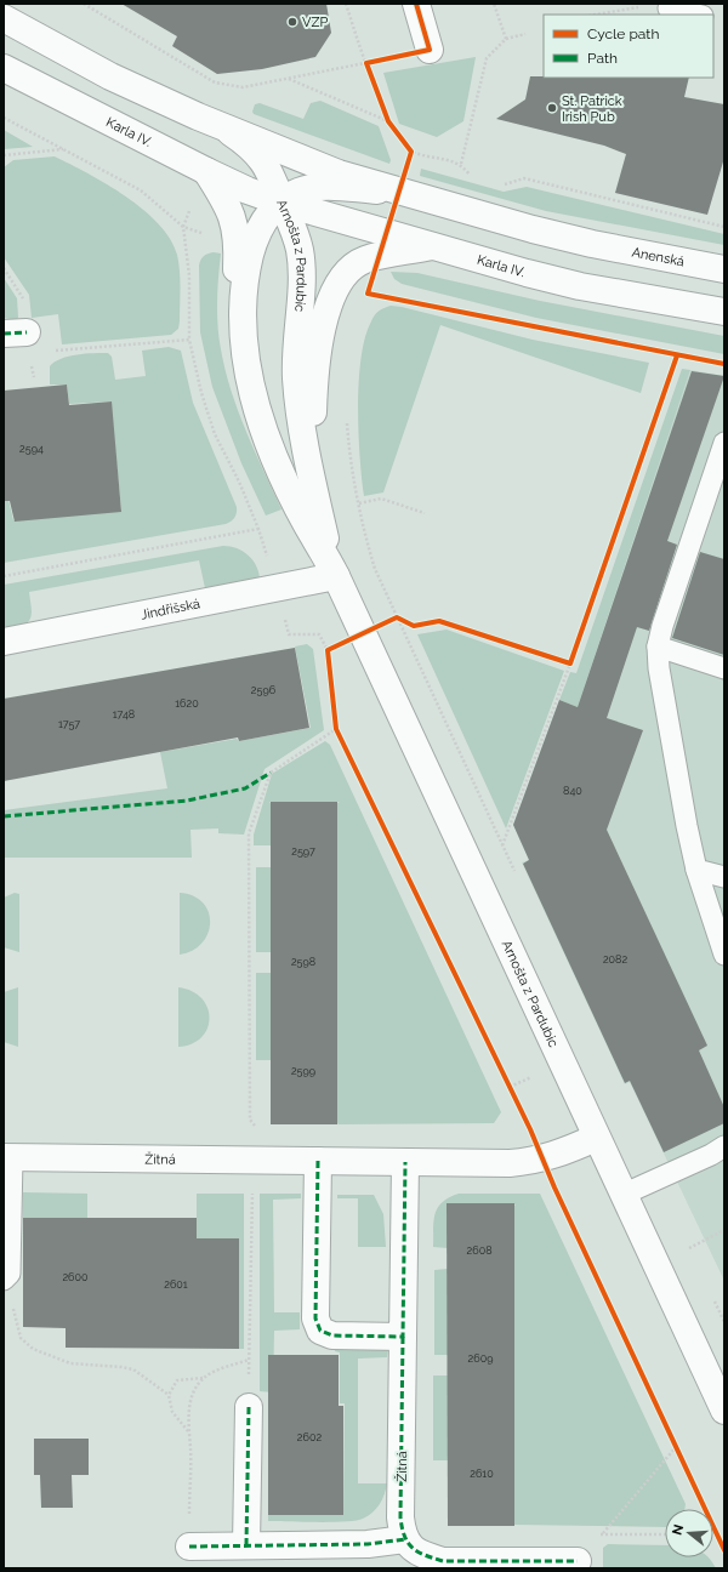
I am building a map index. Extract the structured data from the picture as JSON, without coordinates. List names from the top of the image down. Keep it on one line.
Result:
{"streets":{"street":["Karla IV.","Anenská","Arnošta z Pardubic","Jindřišská","Žitná"]},"crossings":[["Karla IV.","Arnošta z Pardubic"],["Arnošta z Pardubic","Jindřišská"],["Arnošta z Pardubic","Žitná"]],"places":["VZP","St. Patrick Irish Pub"],"house_numbers":["2594","2596","1620","1748","1757","840","2597","2082","2598","2599","2608","2600","2601","2609","2602","2610"],"legend":["Cycle path","Path"],"north":"left"}
